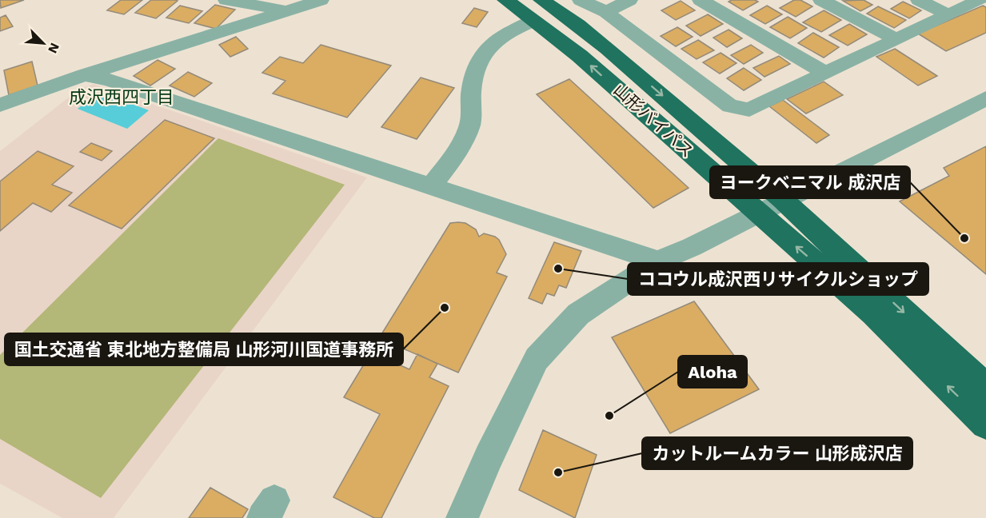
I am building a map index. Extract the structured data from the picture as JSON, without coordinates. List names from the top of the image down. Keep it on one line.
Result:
{"streets":{"highway":["山形バイパス"]},"districts":["成沢西四丁目"],"places":["ヨークベニマル 成沢店","ココウル成沢西リサイクルショップ","国土交通省 東北地方整備局 山形河川国道事務所","Aloha","カットルームカラー 山形成沢店"],"north":"bottom right"}
